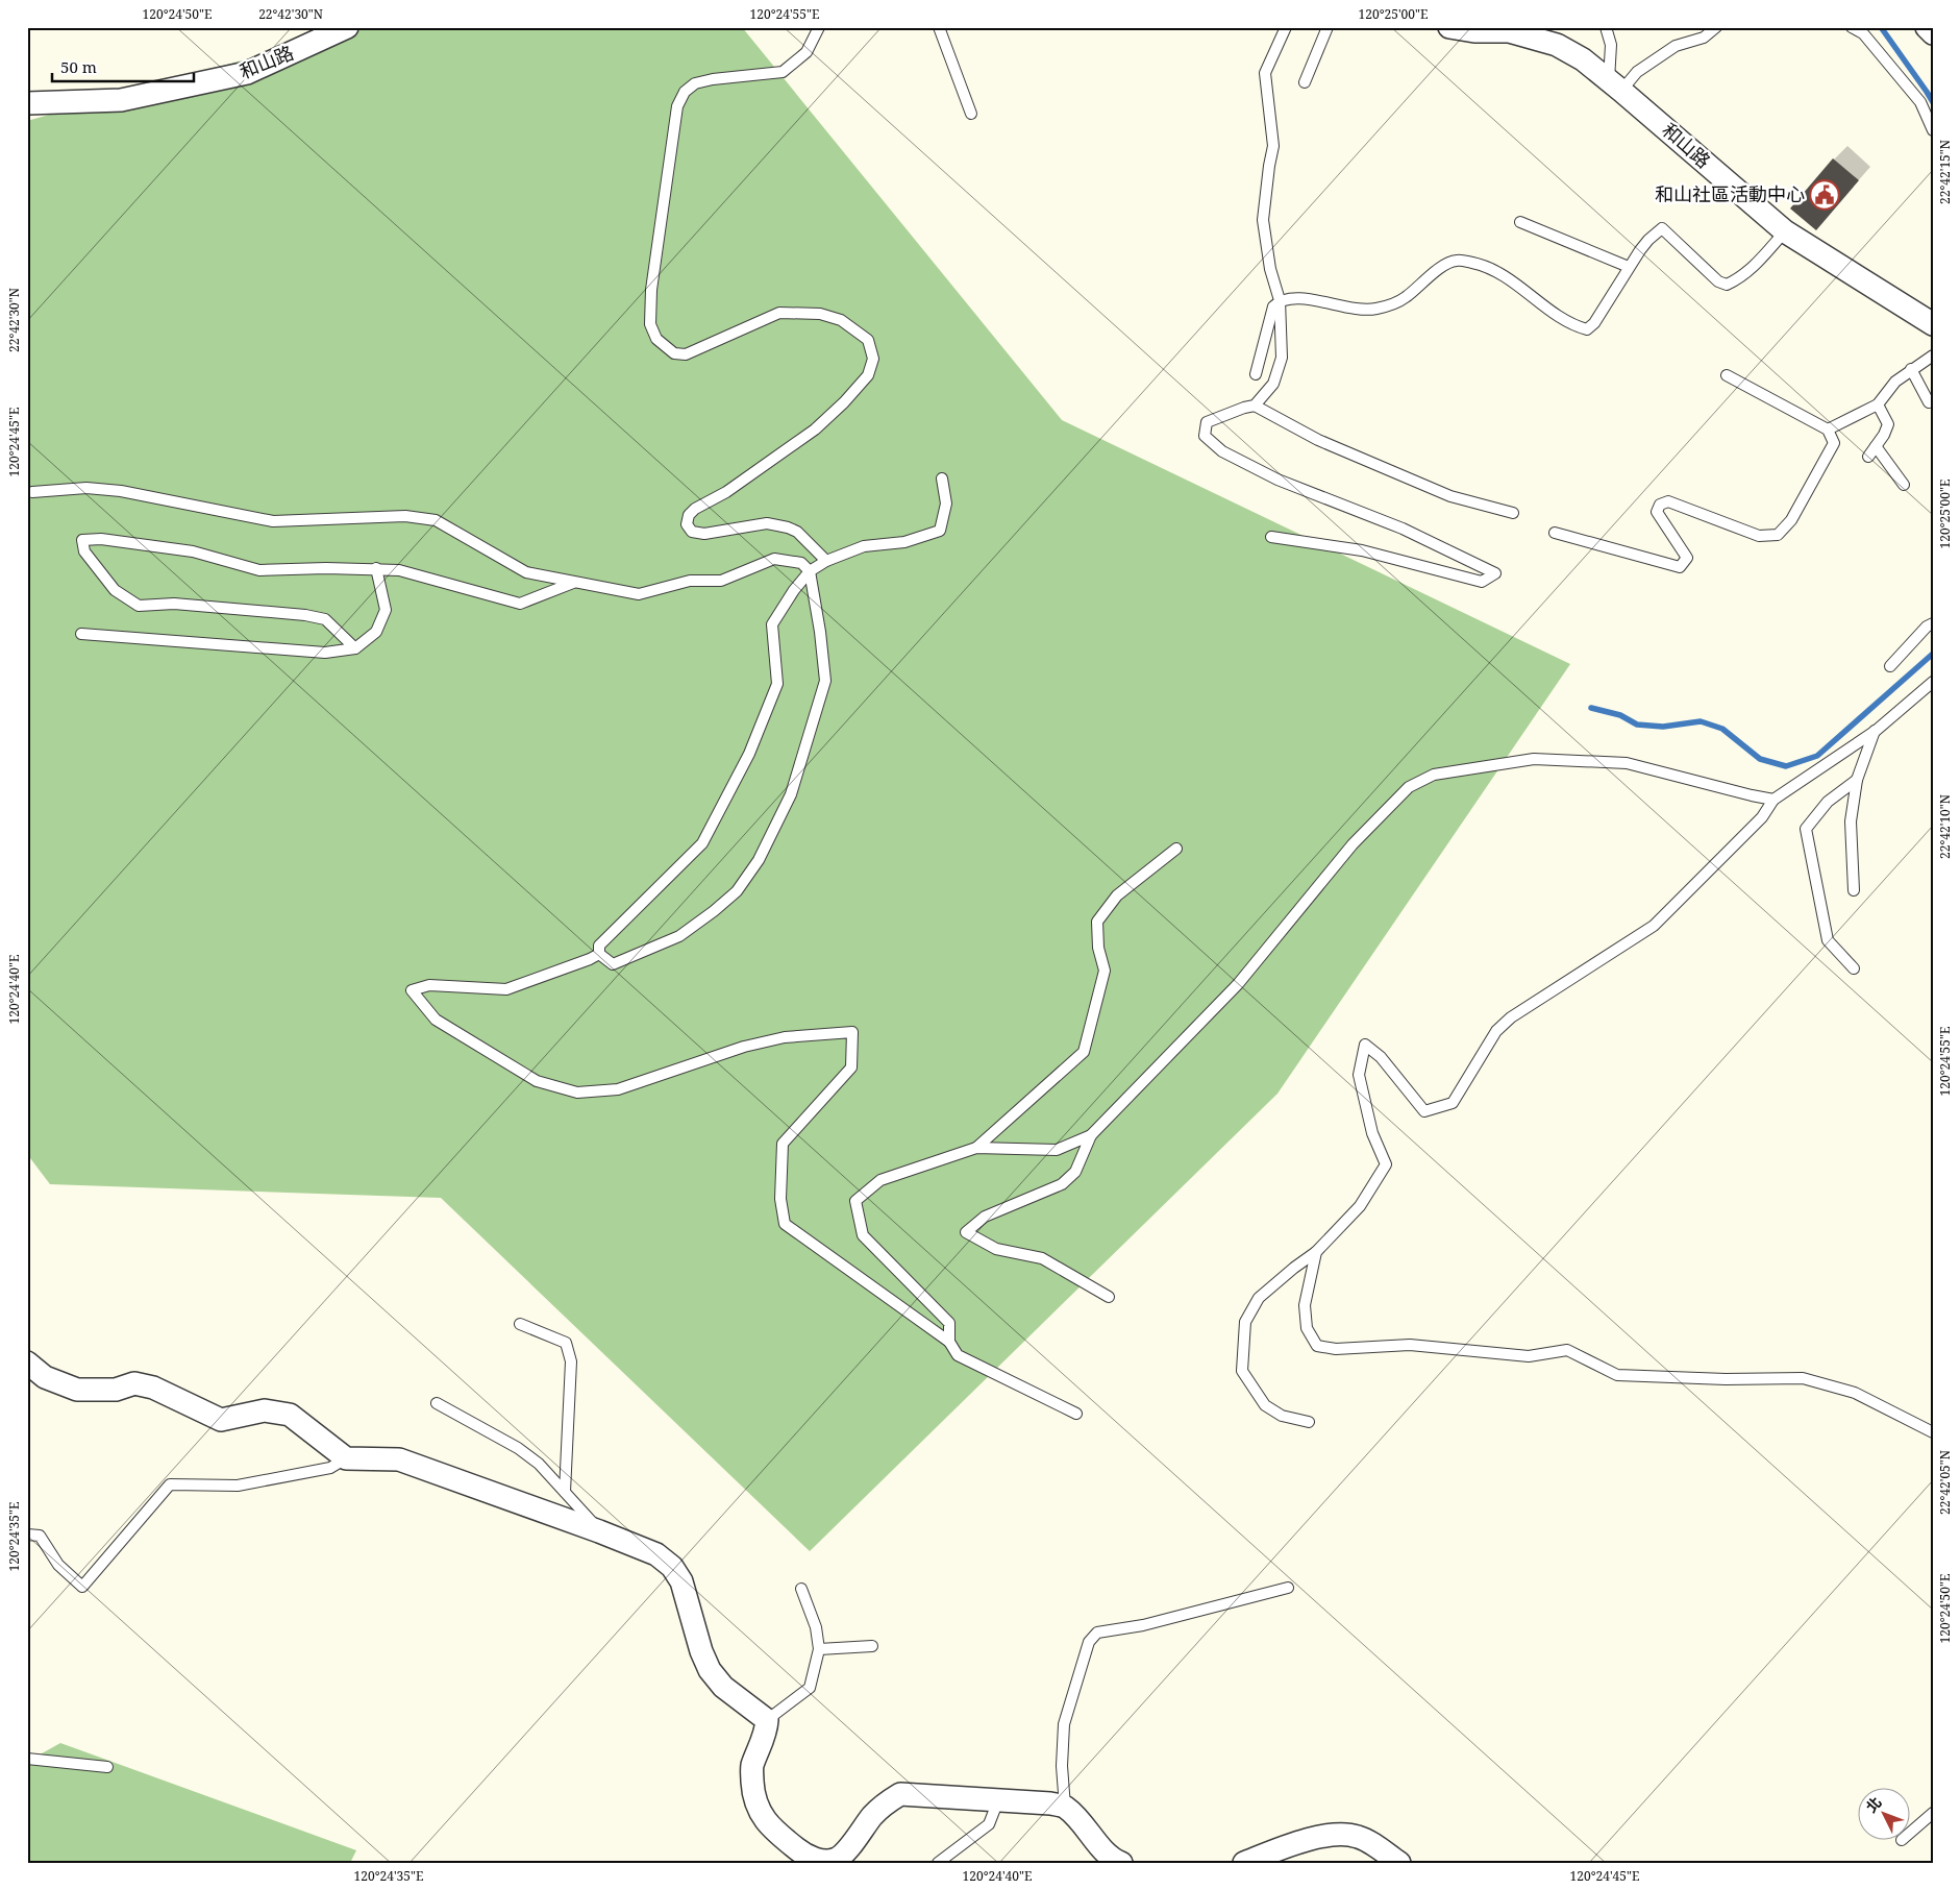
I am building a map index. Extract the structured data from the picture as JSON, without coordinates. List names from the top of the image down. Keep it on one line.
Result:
{"streets":{"street":["和山路"]},"places":{"public building":["和山社區活動中心"]},"scale_bar":"50 m","north":"top left","coordinates":["120°24'50\"E","22°42'30\"N","120°24'55\"E","120°25'00\"E","22°42'15\"N","120°24'45\"E","22°42'10\"N","120°24'40\"E","22°42'05\"N","120°24'35\"E"]}
